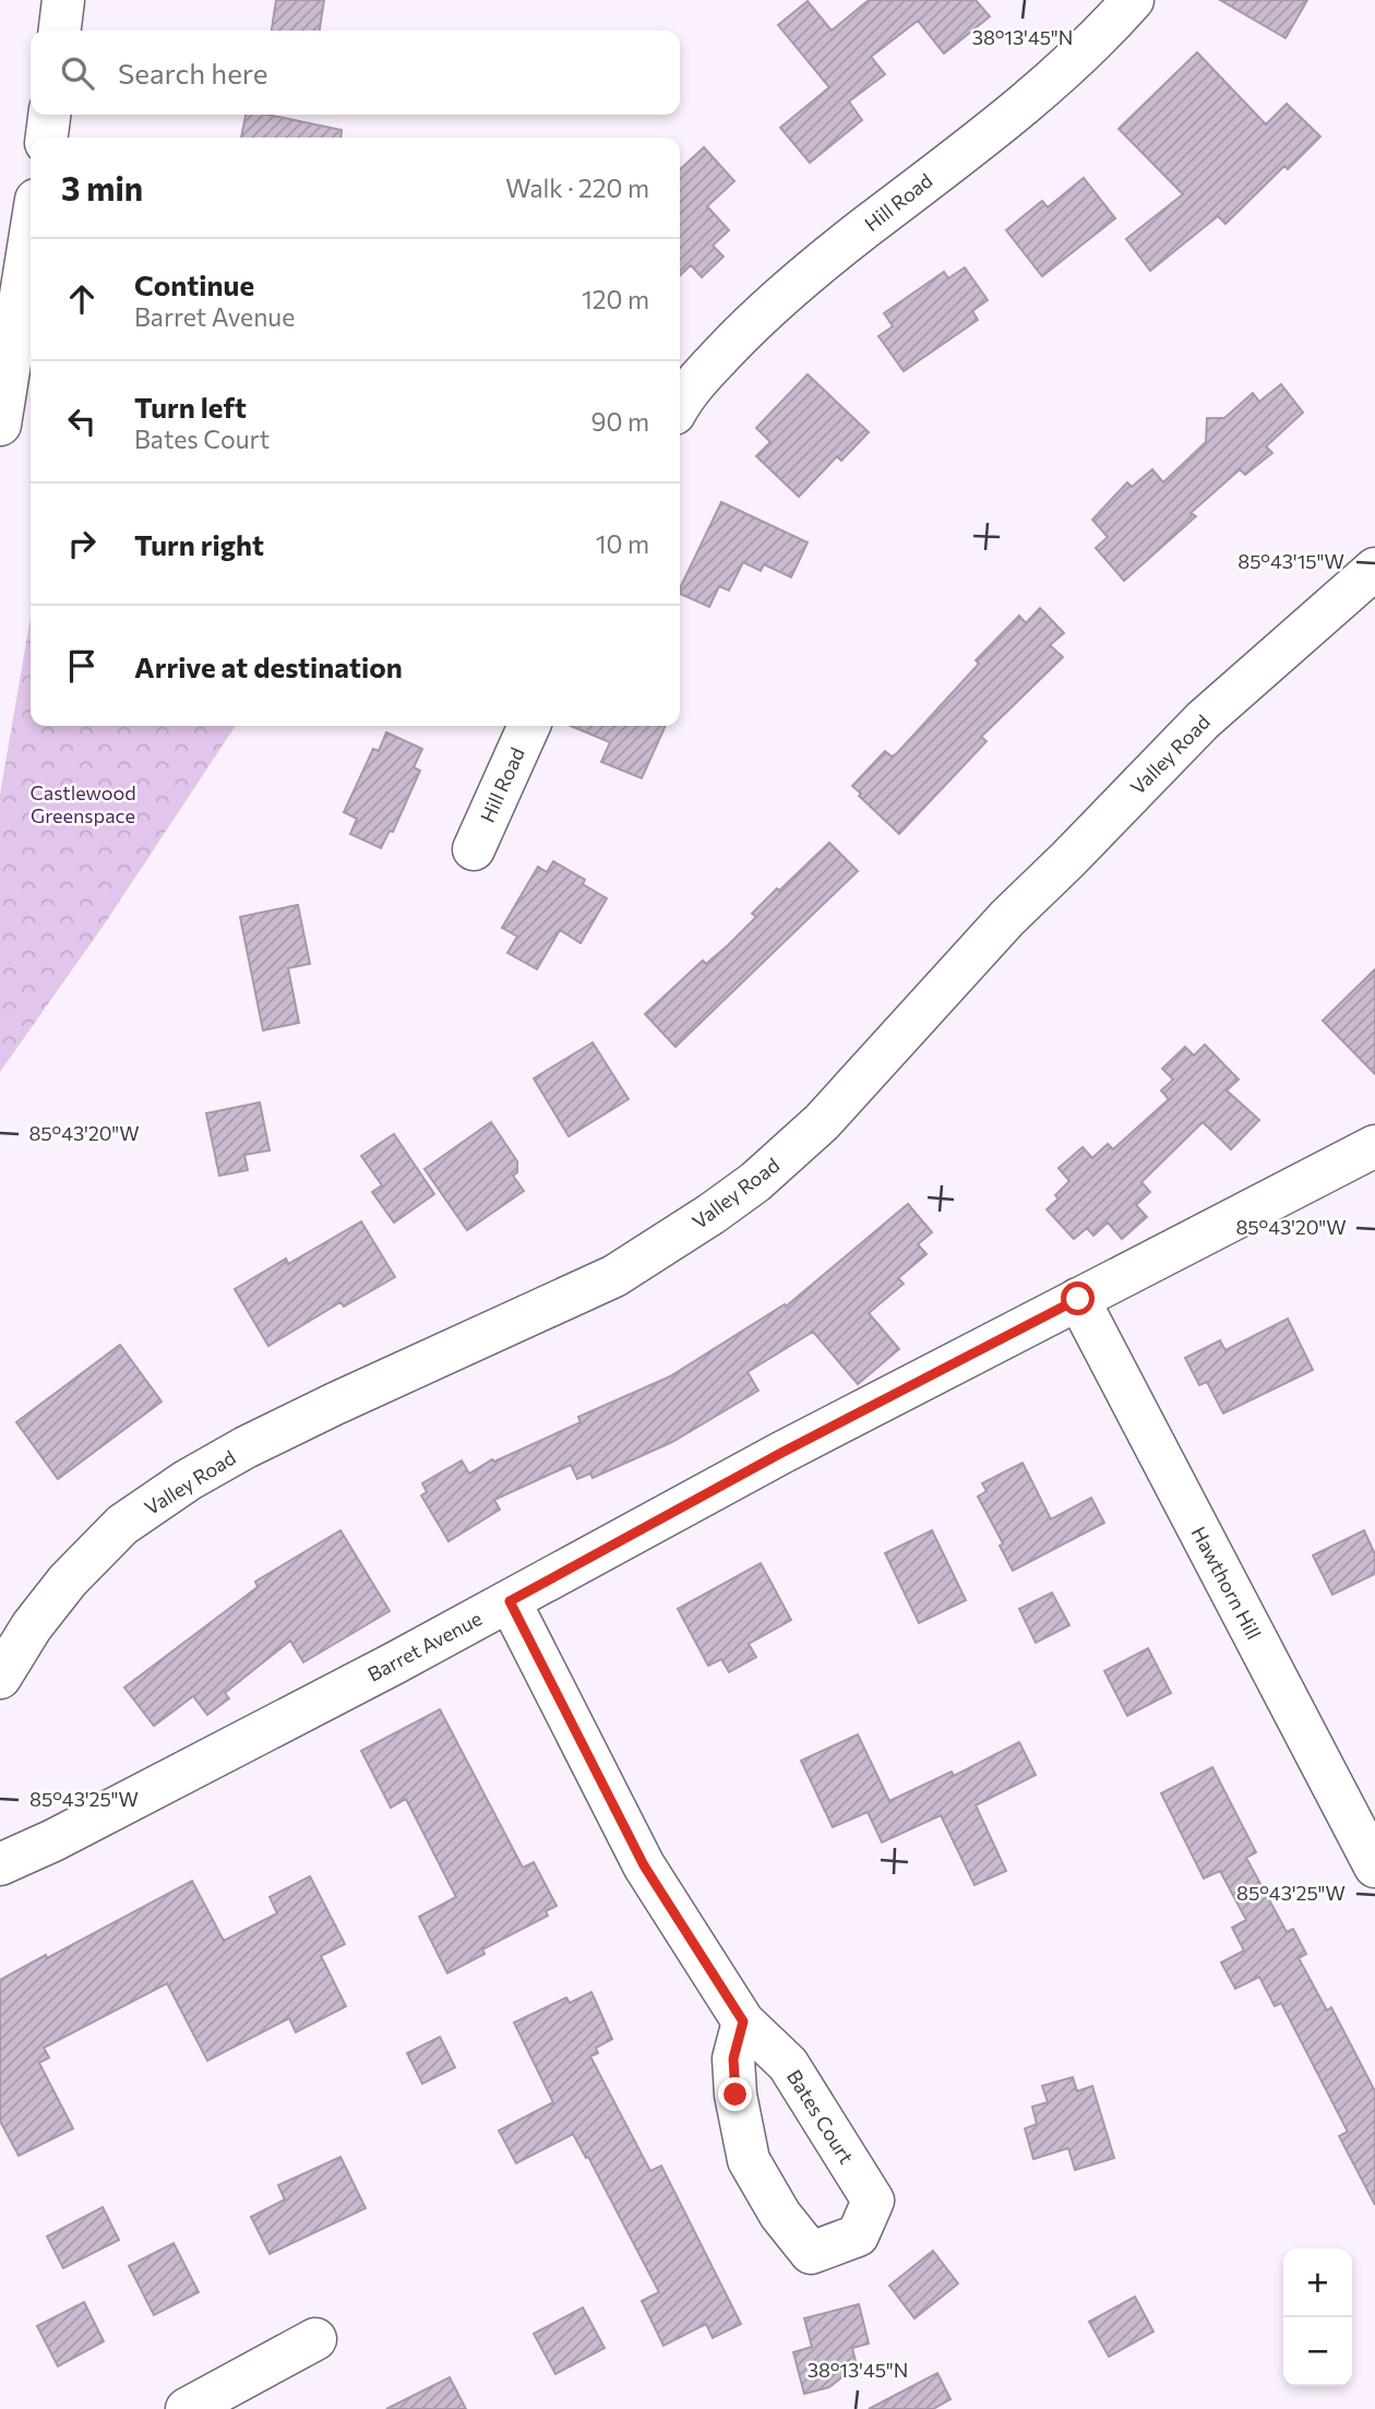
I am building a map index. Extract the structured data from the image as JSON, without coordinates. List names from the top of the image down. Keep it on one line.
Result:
{"streets":{"street":["Hill Road","Valley Road","Hawthorn Hill","Barret Avenue","Bates Court"]},"crossings":[["Hawthorn Hill","Barret Avenue"],["Barret Avenue","Bates Court"]],"parks":["Castlewood Greenspace"],"page":{"search":"Search here","heading":["3 min","Walk · 220 m"],"list":[["Continue","Barret Avenue","120 m"],["Turn left","Bates Court","90 m"],["Turn right","10 m"],"Arrive at destination"],"map_buttons":["+","−"]},"coordinates":["38°13'45\"N","85°43'15\"W","85°43'20\"W","85°43'25\"W"]}
